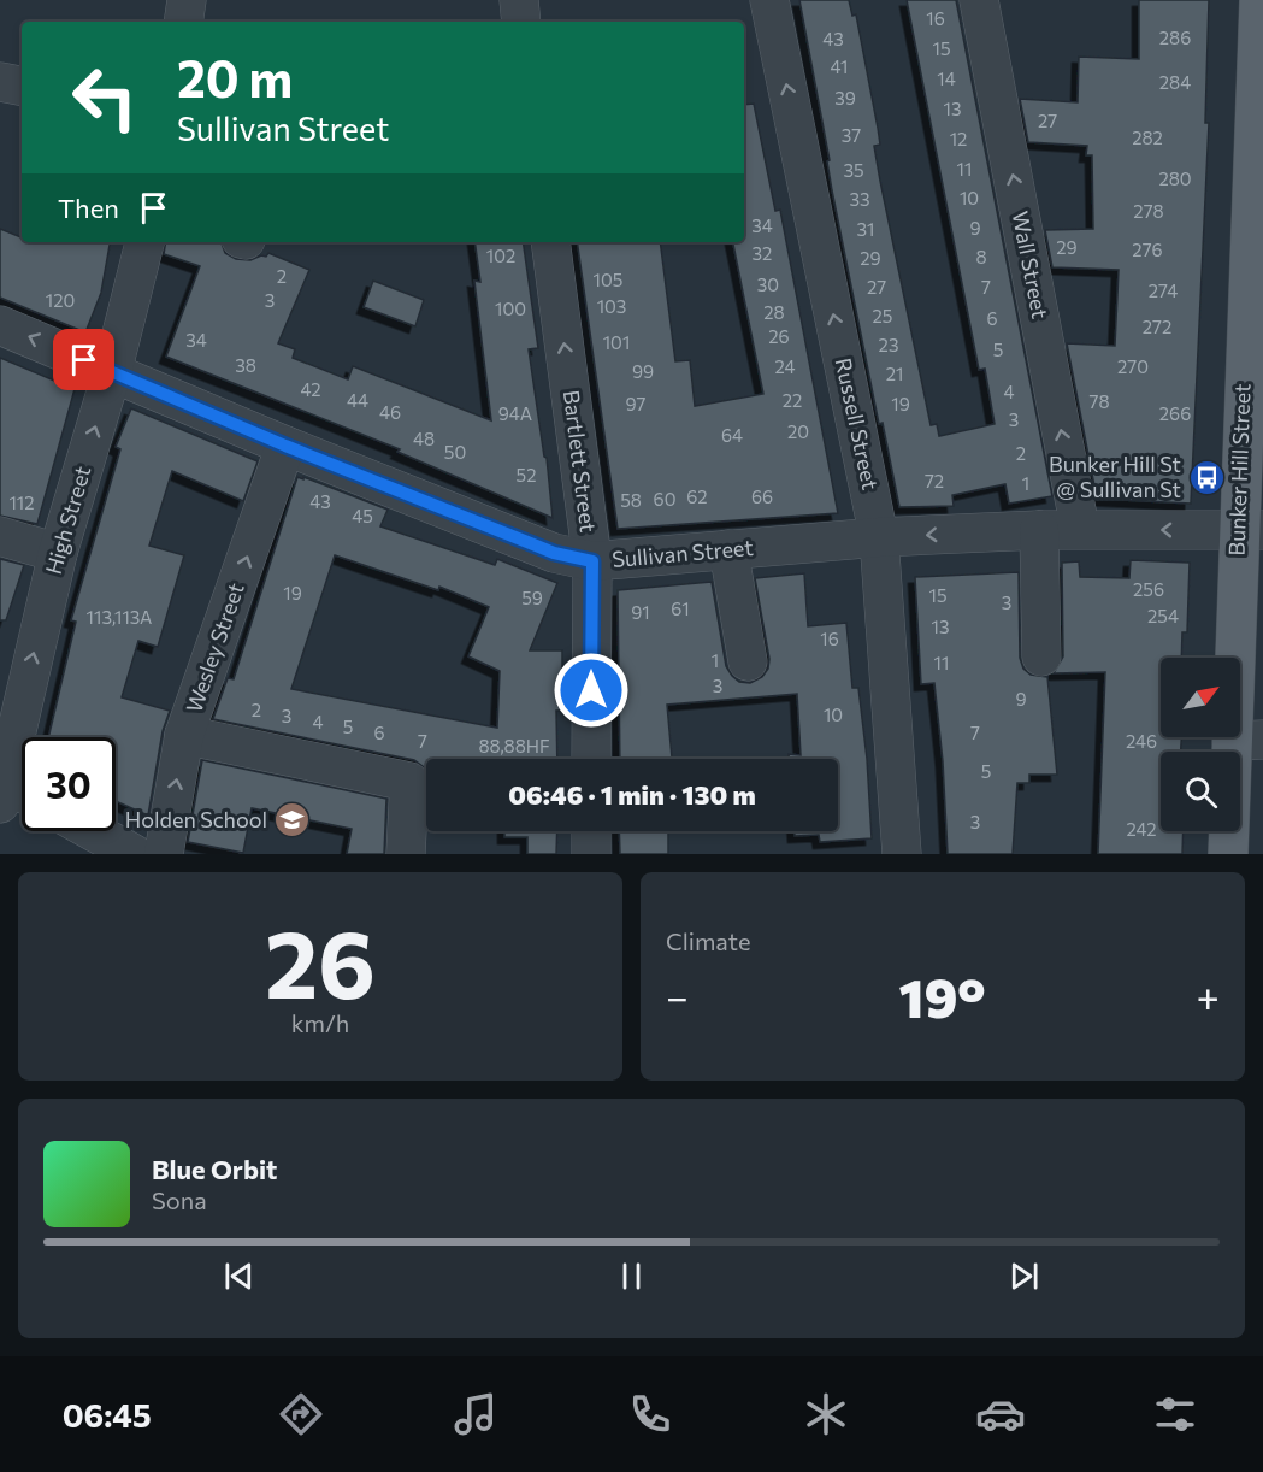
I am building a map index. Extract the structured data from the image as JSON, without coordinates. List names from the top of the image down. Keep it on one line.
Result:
{"streets":{"main road":["Bunker Hill Street"],"street":["Wall Street","Russell Street","Bartlett Street","High Street","Sullivan Street","Wesley Street"]},"crossings":[["Wall Street","Sullivan Street"],["Russell Street","Sullivan Street"],["Bartlett Street","Sullivan Street"],["Bunker Hill Street","Sullivan Street"],["High Street","Sullivan Street"],["Sullivan Street","Wesley Street"]],"one_way":["Wall Street","Russell Street","Bartlett Street","High Street","Wesley Street"],"places":{"bus stop":["Bunker Hill St @ Sullivan St"],"school or university":["Holden School"]},"house_numbers":["16","286","43","15","41","14","284","39","13","27","37","282","12","11","35","280","10","33","278","34","9","31","29","276","32","102","8","29","2","105","30","27","7","274","120","3","103","100","28","25","6","272","26","34","101","23","5","38","24","270","99","21","42","4","44","22","78","97","19","46","94A","266","3","20","64","48","50","2","52","72","1","62","66","60","58","43","112","45","256","19","15","59","3","61","91","254","113,113A","13","16","1","11","3","9","2","10","3","4","5","6","7","7","246","88,88HF","5","3","242"],"north":"top right","page":{"turn":["20 m","Sullivan Street"],"then":"Then","limit":"30","trip":"06:46 · 1 min · 130 m","tile":[["26","km/h"],"Climate"],"heat":["−","19°","+"],"song":["Blue Orbit","Sona"],"tabs":"06:45"}}
